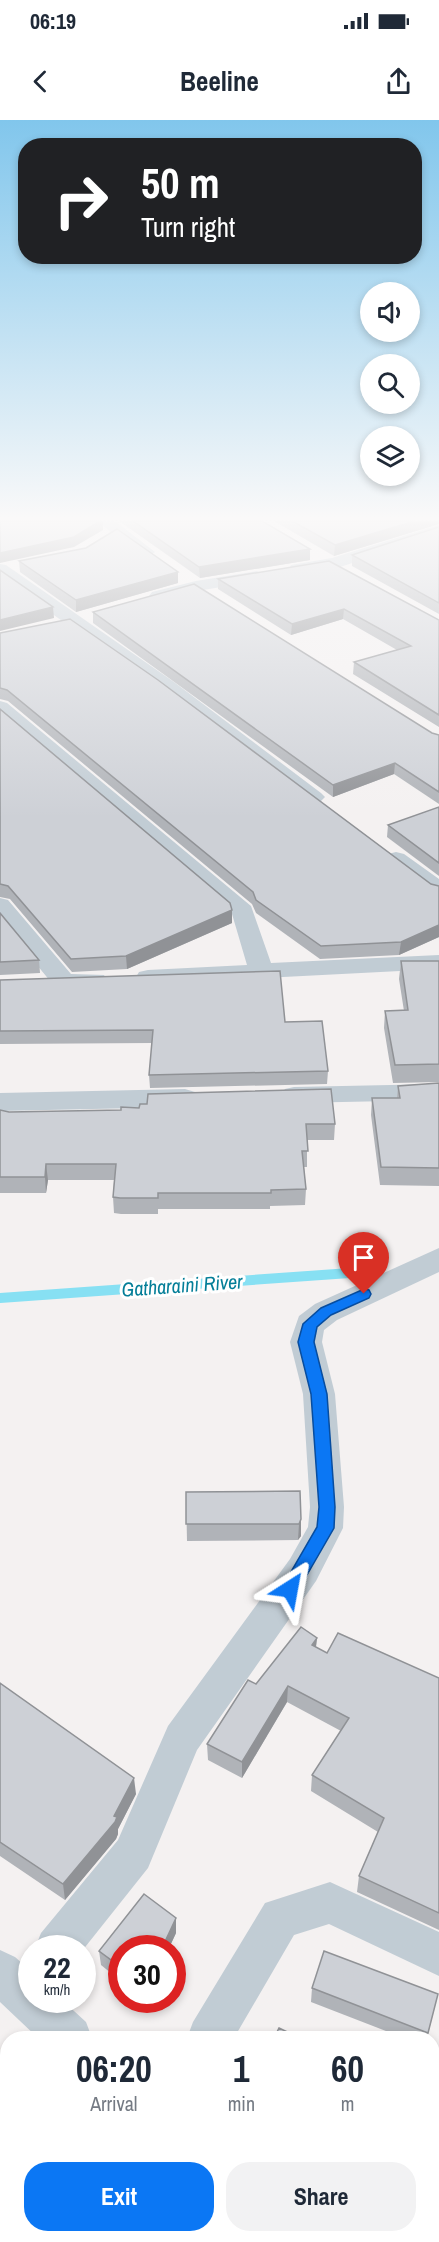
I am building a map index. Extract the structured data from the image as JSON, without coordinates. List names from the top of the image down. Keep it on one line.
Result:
{"water":["Gatharaini River"],"page":{"status":"06:19","header":"Beeline","turn":["50 m","Turn right"],"speed":"22 km/h","limit":"30","eta":["06:20","Arrival","1","min","60","m"],"buttons":["Exit","Share"]}}
